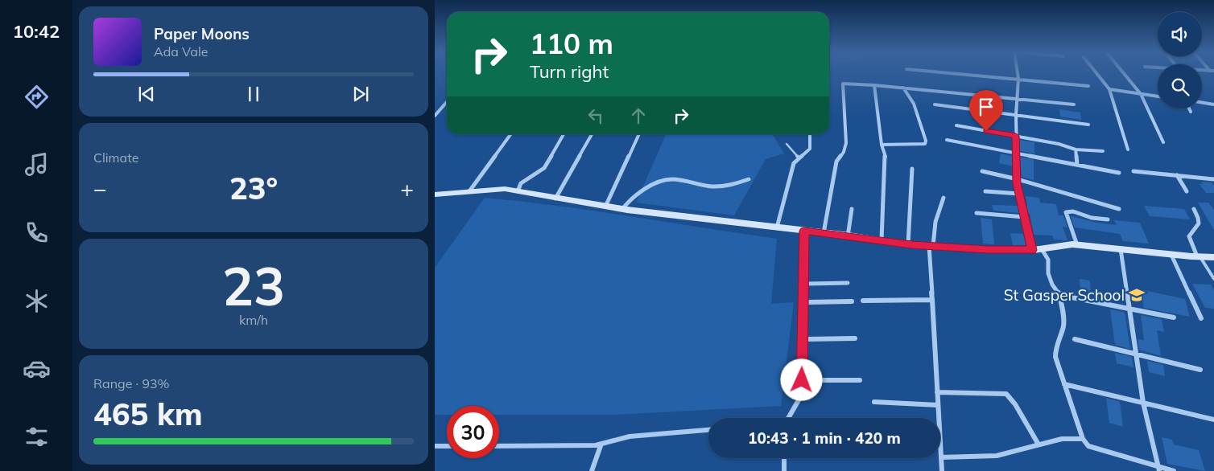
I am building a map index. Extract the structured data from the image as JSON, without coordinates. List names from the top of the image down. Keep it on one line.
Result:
{"places":{"school or university":["St Gasper School"]},"page":{"tabs":"10:42","turn":["110 m","Turn right"],"song":["Paper Moons","Ada Vale"],"tile":["Climate",["23","km/h"],["Range · 93%","465 km"]],"heat":["−","23°","+"],"limit":"30","trip":"10:43 · 1 min · 420 m"}}
